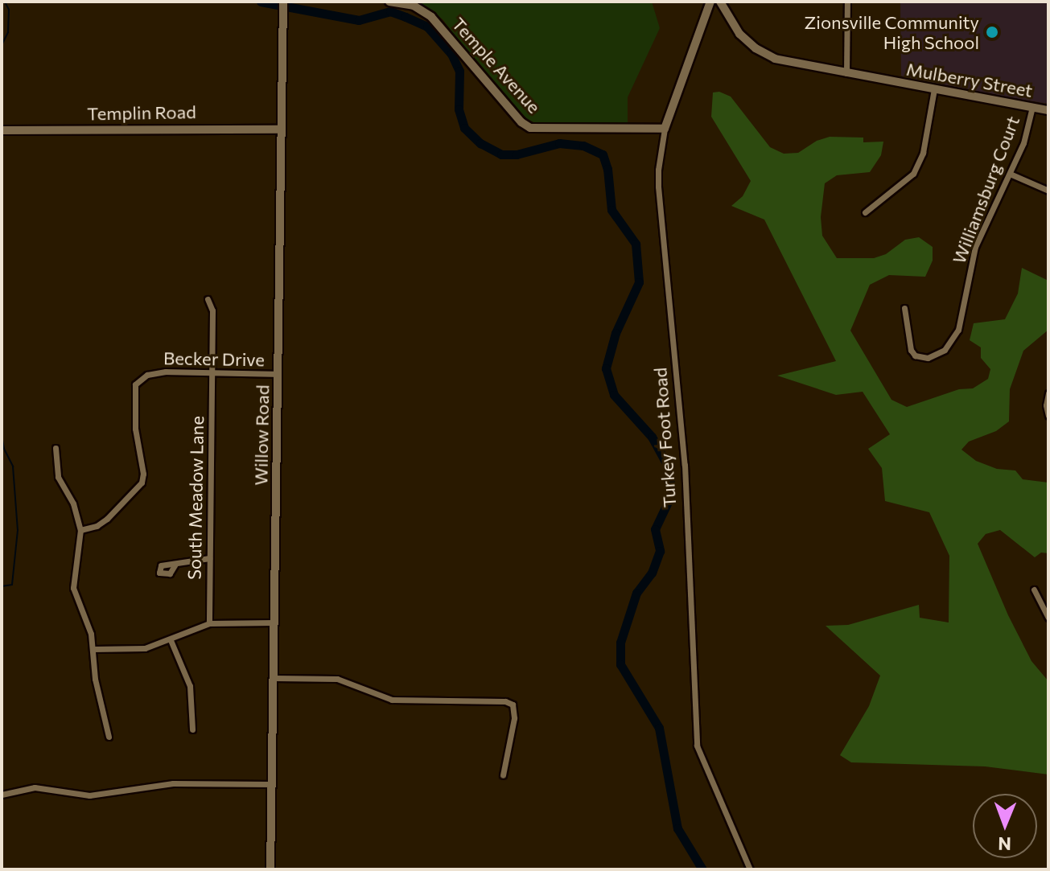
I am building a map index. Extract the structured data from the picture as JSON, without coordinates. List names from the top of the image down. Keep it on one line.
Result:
{"streets":{"street":["Temple Avenue","Mulberry Street","Templin Road","Williamsburg Court","Becker Drive","Willow Road","Turkey Foot Road","South Meadow Lane"]},"crossings":[["Temple Avenue","Turkey Foot Road"],["Mulberry Street","Williamsburg Court"],["Templin Road","Willow Road"],["Becker Drive","Willow Road"],["Becker Drive","South Meadow Lane"]],"places":["Zionsville Community High School"],"north":"bottom"}
